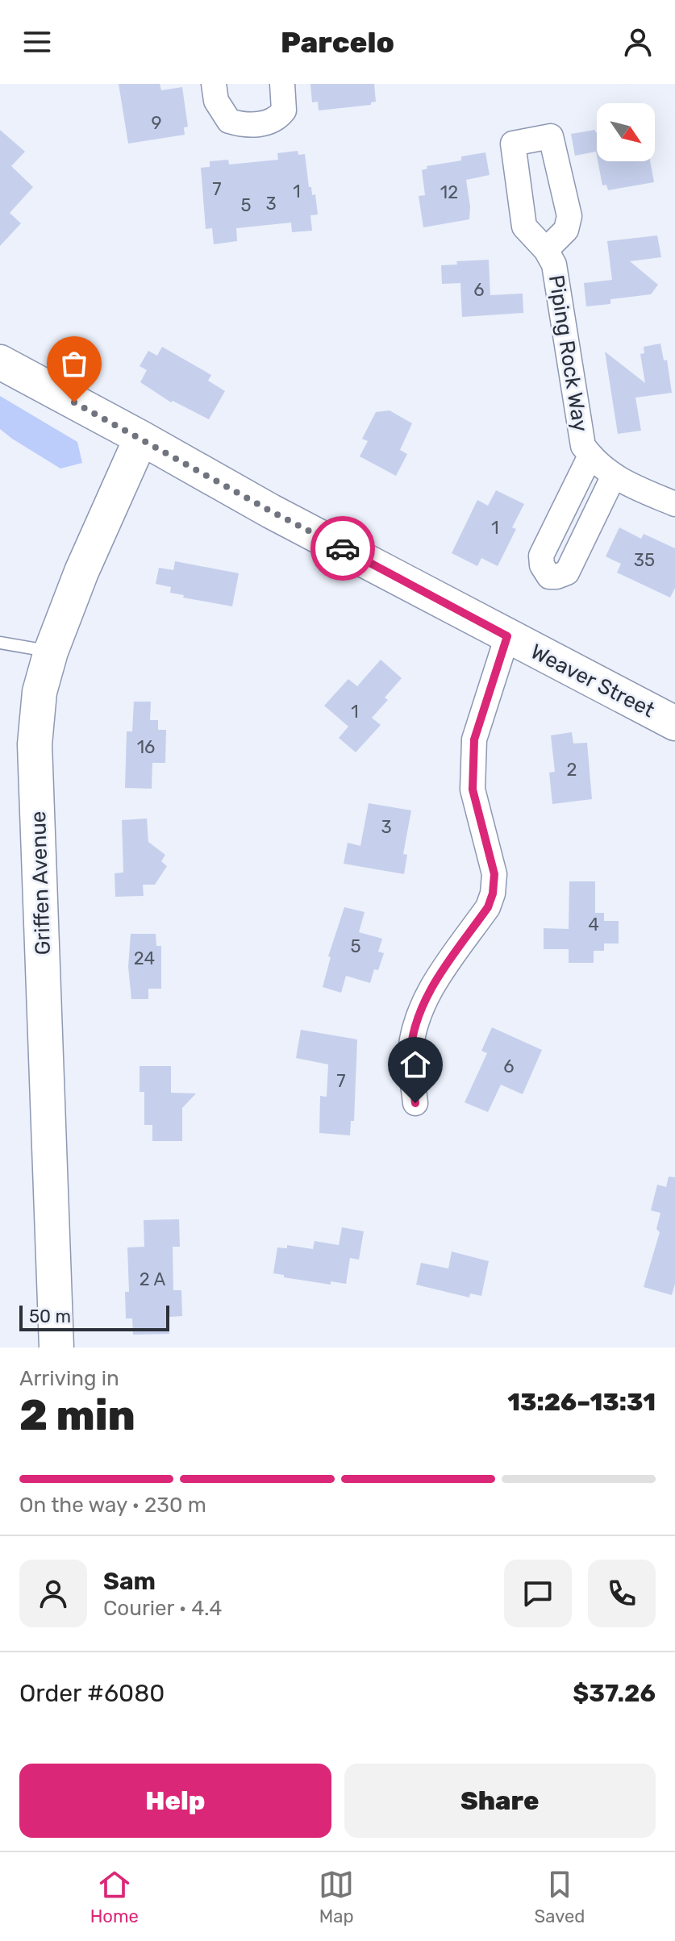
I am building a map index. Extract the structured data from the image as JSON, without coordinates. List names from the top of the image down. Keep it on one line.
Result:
{"streets":{"street":["Piping Rock Way","Weaver Street","Griffen Avenue"]},"crossings":[["Weaver Street","Griffen Avenue"]],"house_numbers":["9","7","1","12","3","5","6","1","35","1","16","2","3","4","5","24","6","7","2 A"],"scale_bar":"50 m","north":"bottom right","page":{"header":"Parcelo","scale":"50 m","heading":["2 min","Arriving in","13:26–13:31"],"panel":["Sam","Courier · 4.4","Order #6080","$37.26"],"bar":"On the way · 230 m","buttons":["Help","Share"],"tabs":["Home","Map","Saved"]}}
